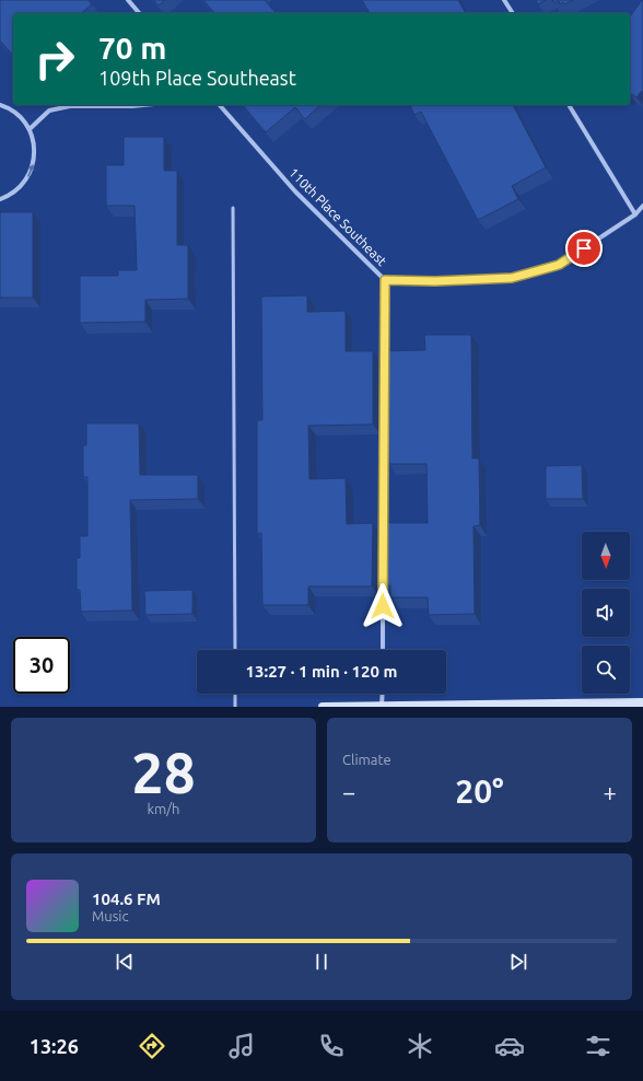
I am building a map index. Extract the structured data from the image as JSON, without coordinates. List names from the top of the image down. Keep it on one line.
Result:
{"streets":{"street":["110th Place Southeast"]},"north":"bottom","page":{"turn":["70 m","109th Place Southeast"],"limit":"30","trip":"13:27 · 1 min · 120 m","tile":[["28","km/h"],"Climate"],"heat":["−","20°","+"],"song":["104.6 FM","Music"],"tabs":"13:26"}}
